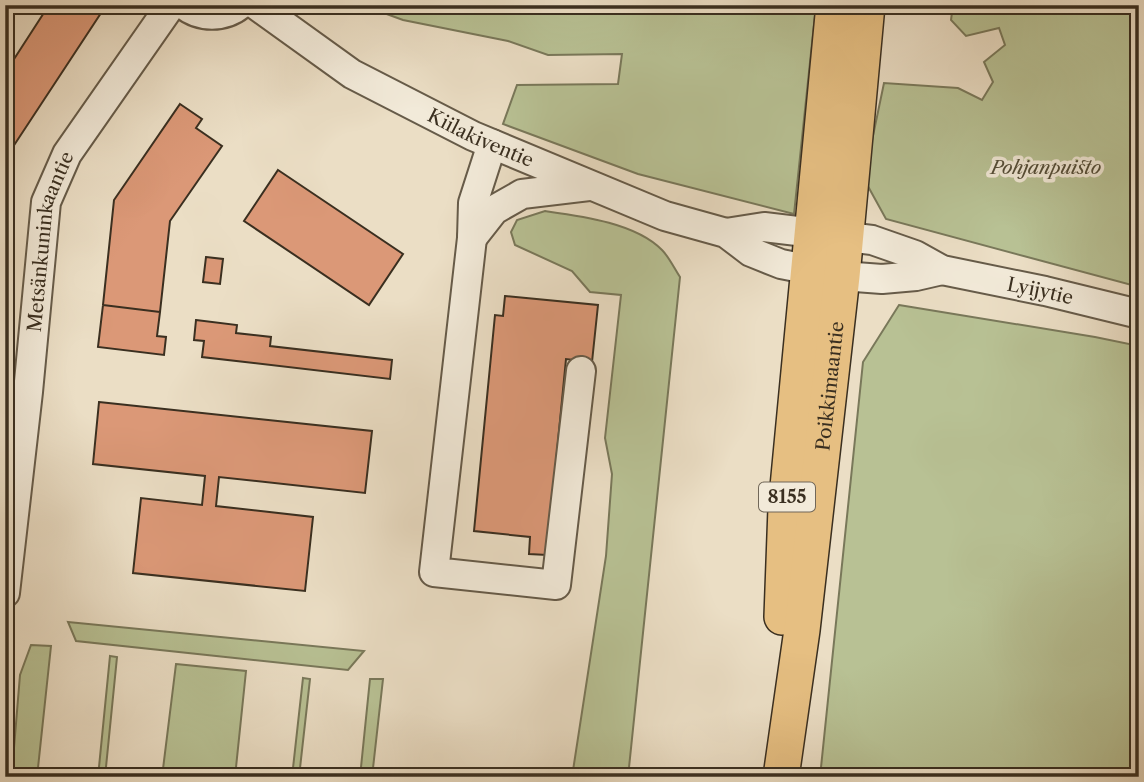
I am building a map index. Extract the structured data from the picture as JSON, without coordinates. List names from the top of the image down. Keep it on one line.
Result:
{"streets":{"main road":["Poikkimaantie","8155"],"street":["Kiilakiventie","Metsänkuninkaantie","Lyijytie"]},"crossings":[["Kiilakiventie","Lyijytie"],["Kiilakiventie","Poikkimaantie"],["Lyijytie","Poikkimaantie"]],"parks":["Pohjanpuisto"]}
